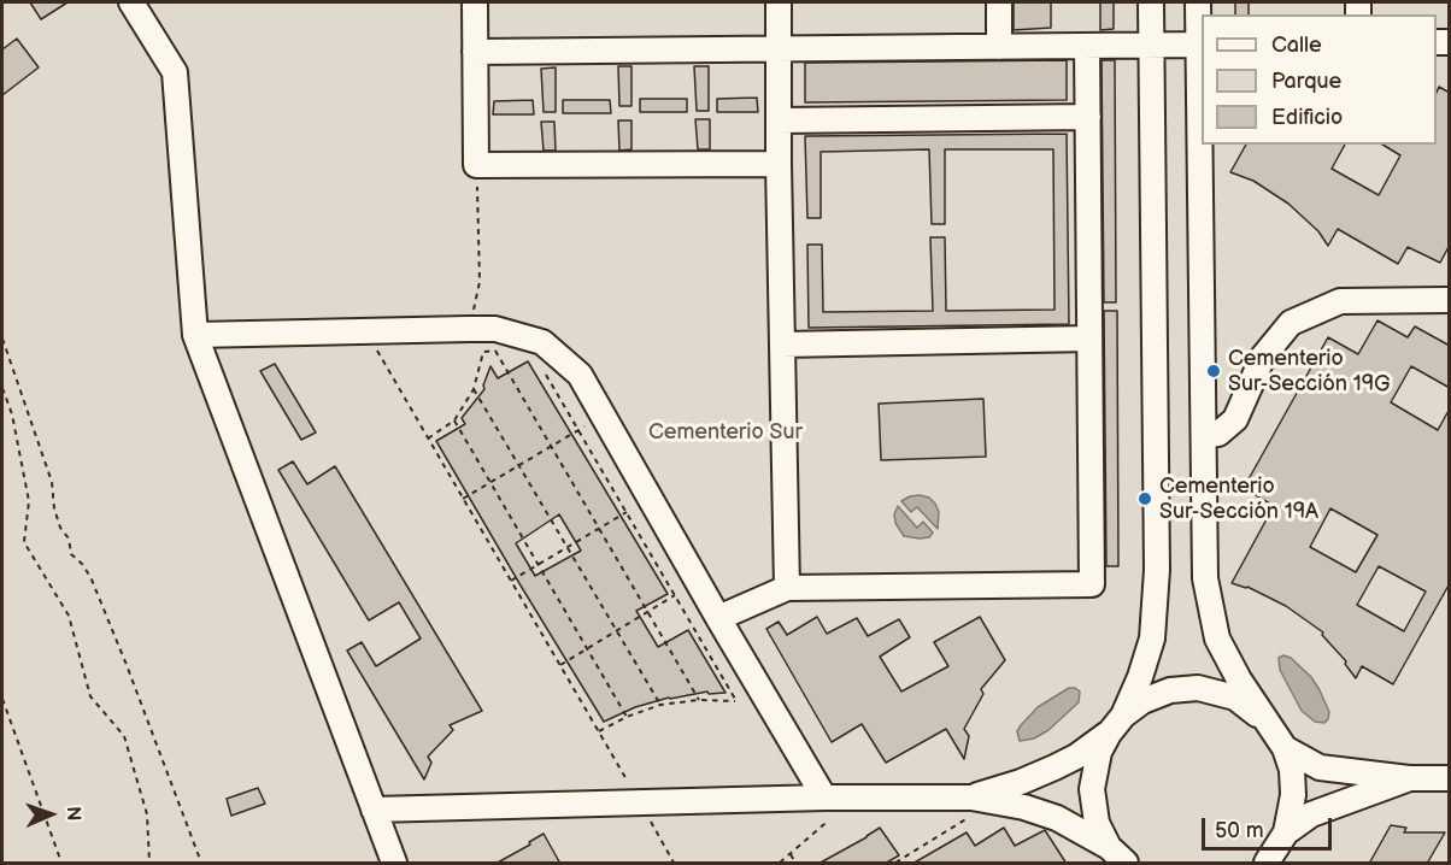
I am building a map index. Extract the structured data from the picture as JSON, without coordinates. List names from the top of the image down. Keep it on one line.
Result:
{"parks":["Cementerio Sur"],"places":["Cementerio Sur-Sección 19G","Cementerio Sur-Sección 19A"],"legend":["Calle","Parque","Edificio"],"scale_bar":"50 m","north":"right"}
